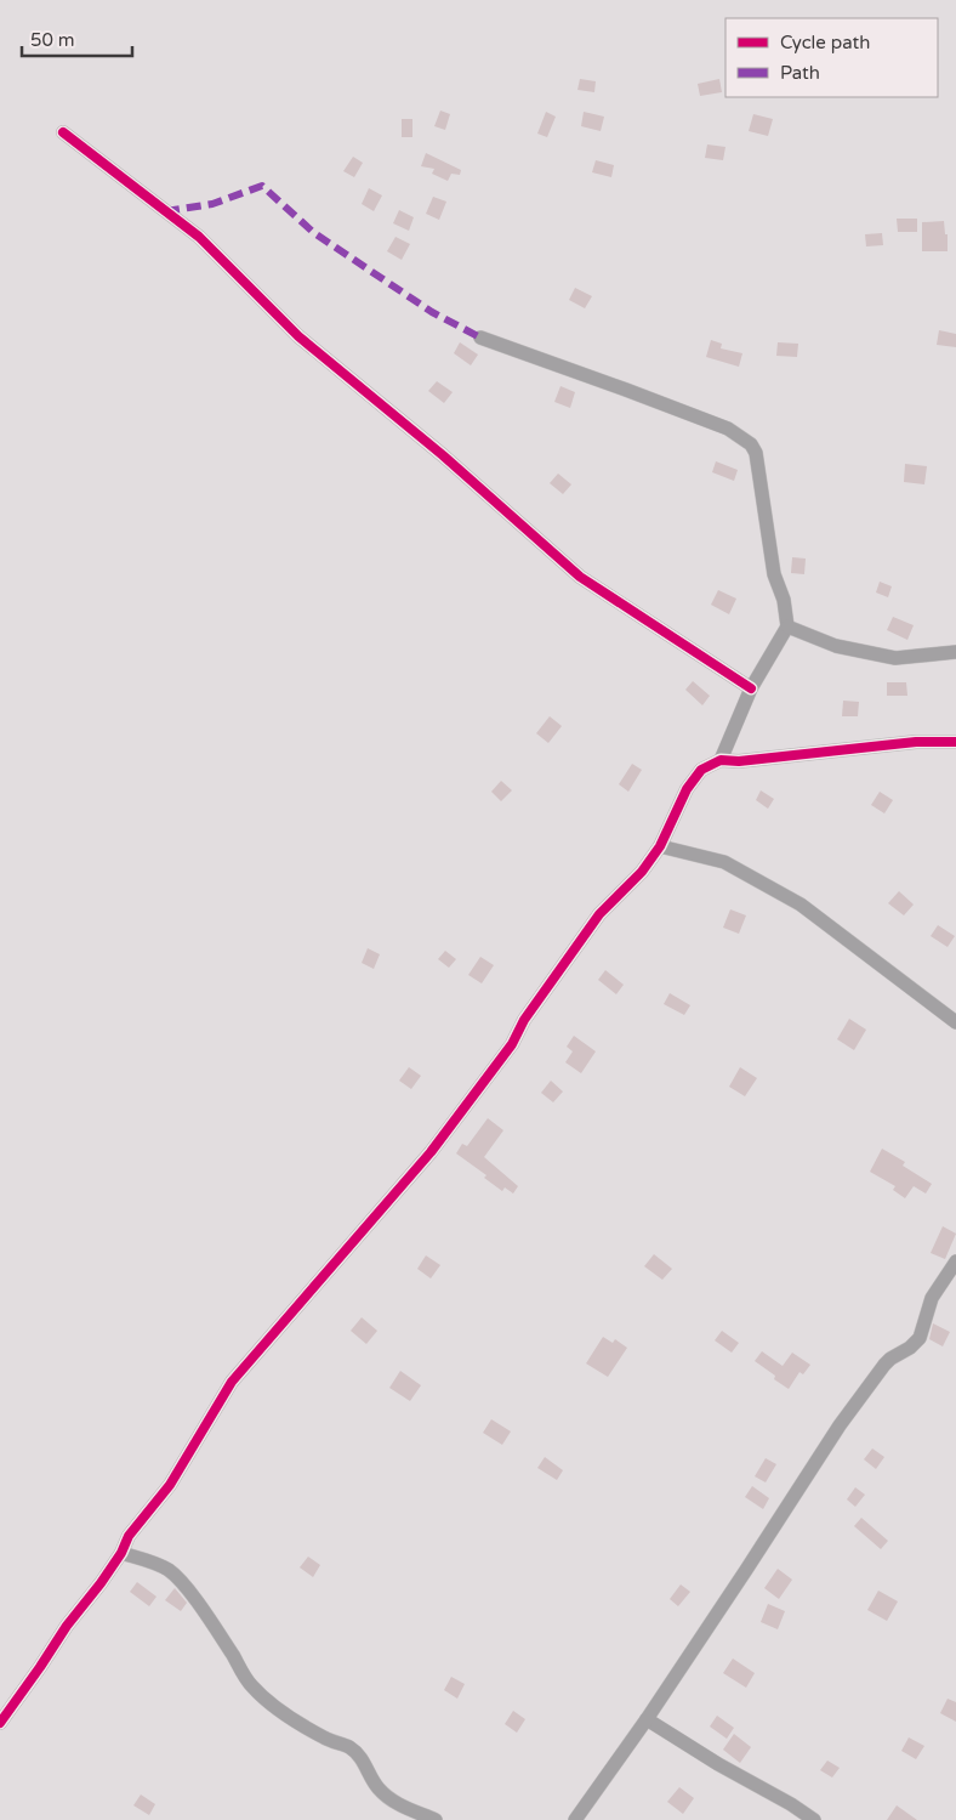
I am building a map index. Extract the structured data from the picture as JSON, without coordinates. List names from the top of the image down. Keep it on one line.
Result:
{"legend":["Cycle path","Path"],"scale_bar":"50 m"}
